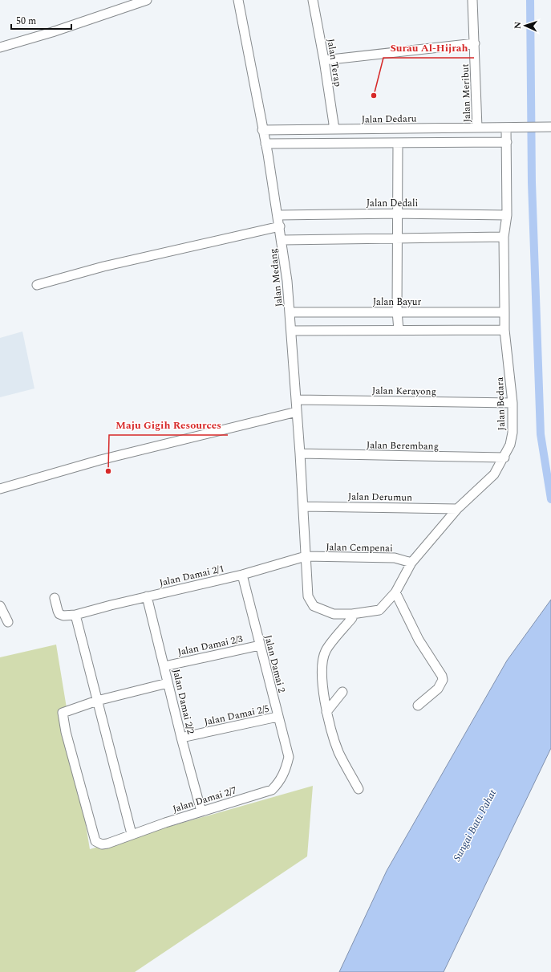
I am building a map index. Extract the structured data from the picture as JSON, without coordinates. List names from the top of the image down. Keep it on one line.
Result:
{"streets":{"street":["Jalan Terap","Jalan Meribut","Jalan Dedaru","Jalan Dedali","Jalan Medang","Jalan Bayur","Jalan Kerayong","Jalan Bedara","Jalan Berembang","Jalan Derumun","Jalan Cempenai","Jalan Damai 2/1","Jalan Damai 2/3","Jalan Damai 2","Jalan Damai 2/2","Jalan Damai 2/5","Jalan Damai 2/7"]},"crossings":[["Jalan Terap","Jalan Dedaru"],["Jalan Meribut","Jalan Dedaru"],["Jalan Dedaru","Jalan Medang"],["Jalan Dedaru","Jalan Bedara"],["Jalan Dedali","Jalan Medang"],["Jalan Dedali","Jalan Bedara"],["Jalan Medang","Jalan Bayur"],["Jalan Medang","Jalan Kerayong"],["Jalan Medang","Jalan Bedara"],["Jalan Medang","Jalan Berembang"],["Jalan Medang","Jalan Derumun"],["Jalan Medang","Jalan Cempenai"],["Jalan Bayur","Jalan Bedara"],["Jalan Kerayong","Jalan Bedara"],["Jalan Bedara","Jalan Berembang"],["Jalan Bedara","Jalan Derumun"],["Jalan Bedara","Jalan Cempenai"],["Jalan Cempenai","Jalan Damai 2/1"],["Jalan Cempenai","Jalan Damai 2"],["Jalan Damai 2/1","Jalan Damai 2"],["Jalan Damai 2/1","Jalan Damai 2/2"],["Jalan Damai 2/3","Jalan Damai 2"],["Jalan Damai 2/3","Jalan Damai 2/2"],["Jalan Damai 2","Jalan Damai 2/5"],["Jalan Damai 2","Jalan Damai 2/7"],["Jalan Damai 2/2","Jalan Damai 2/5"],["Jalan Damai 2/2","Jalan Damai 2/7"]],"water":["Sungai Batu Pahat"],"places":["Surau Al-Hijrah","Maju Gigih Resources"],"scale_bar":"50 m","north":"left"}
